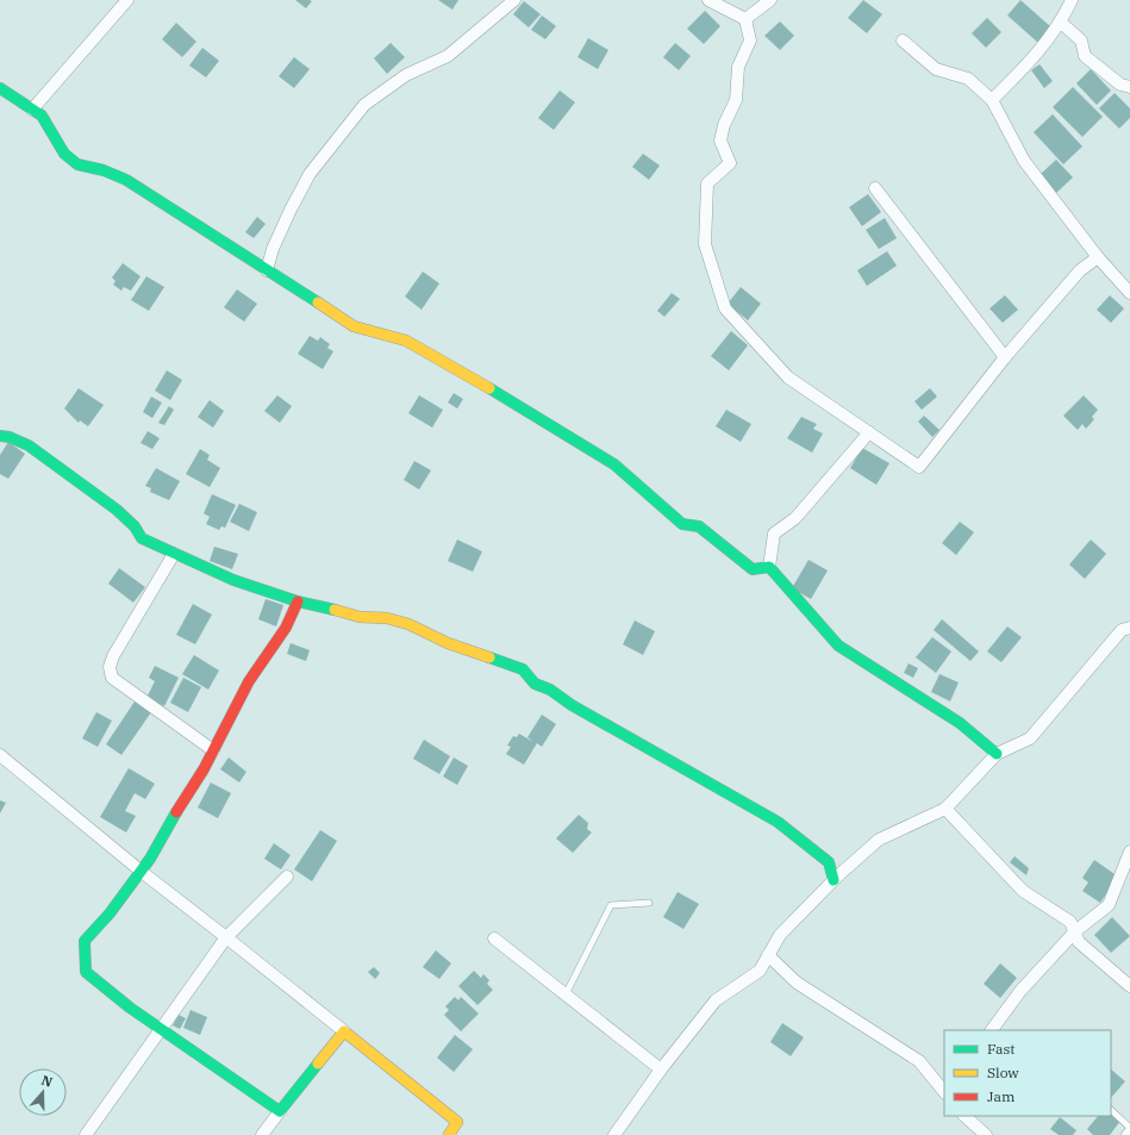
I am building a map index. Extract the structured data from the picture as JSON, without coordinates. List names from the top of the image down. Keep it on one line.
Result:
{"legend":["Fast","Slow","Jam"],"north":"top"}
